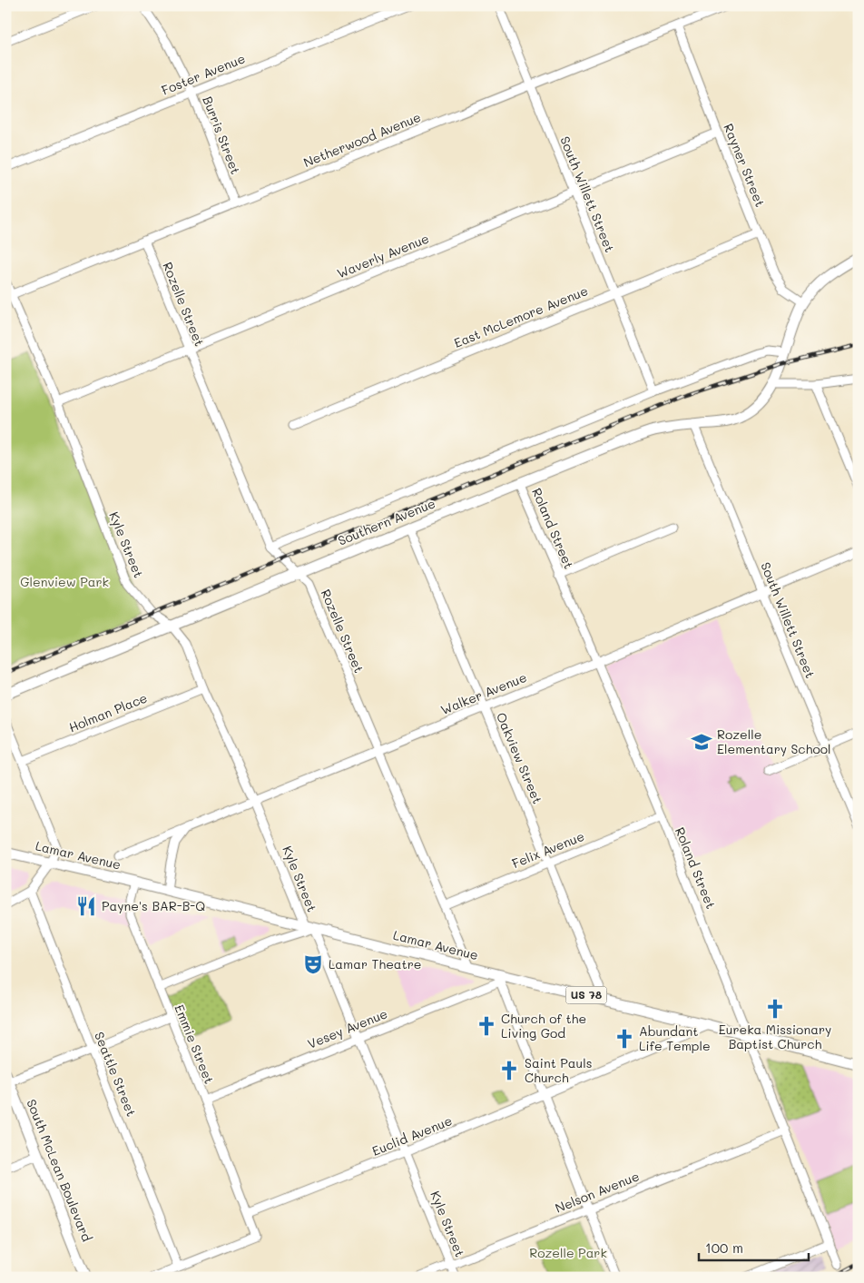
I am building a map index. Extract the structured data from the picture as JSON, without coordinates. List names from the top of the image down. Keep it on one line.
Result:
{"streets":{"main road":["Southern Avenue","Lamar Avenue","US 78","South McLean Boulevard"],"street":["Foster Avenue","Burris Street","Netherwood Avenue","Rayner Street","South Willett Street","Waverly Avenue","Rozelle Street","East McLemore Avenue","Roland Street","Kyle Street","Walker Avenue","Holman Place","Oakview Street","Felix Avenue","Vesey Avenue","Emmie Street","Seattle Street","Euclid Avenue","Nelson Avenue"]},"crossings":[["Foster Avenue","Burris Street"],["Burris Street","Netherwood Avenue"],["Netherwood Avenue","Rayner Street"],["Netherwood Avenue","South Willett Street"],["Netherwood Avenue","Rozelle Street"],["Netherwood Avenue","Kyle Street"],["Rayner Street","Waverly Avenue"],["Rayner Street","East McLemore Avenue"],["South Willett Street","Waverly Avenue"],["South Willett Street","East McLemore Avenue"],["South Willett Street","Southern Avenue"],["South Willett Street","Walker Avenue"],["Waverly Avenue","Rozelle Street"],["Waverly Avenue","Kyle Street"],["Rozelle Street","Southern Avenue"],["Rozelle Street","Walker Avenue"],["Rozelle Street","Felix Avenue"],["Rozelle Street","Lamar Avenue"],["Southern Avenue","Roland Street"],["Southern Avenue","Kyle Street"],["Southern Avenue","Oakview Street"],["Roland Street","Walker Avenue"],["Roland Street","Felix Avenue"],["Roland Street","Lamar Avenue"],["Roland Street","Nelson Avenue"],["Kyle Street","Walker Avenue"],["Kyle Street","Holman Place"],["Kyle Street","Lamar Avenue"],["Kyle Street","Vesey Avenue"],["Kyle Street","Euclid Avenue"],["Kyle Street","Nelson Avenue"],["Walker Avenue","Oakview Street"],["Oakview Street","Felix Avenue"],["Oakview Street","Lamar Avenue"],["Lamar Avenue","Vesey Avenue"],["Lamar Avenue","Emmie Street"],["Lamar Avenue","Euclid Avenue"],["Vesey Avenue","Emmie Street"],["Emmie Street","Euclid Avenue"]],"parks":["Glenview Park","Rozelle Park"],"places":{"school or university":["Rozelle Elementary School"],"restaurant":["Payne's BAR-B-Q"],"theatre":["Lamar Theatre"],"church":["Eureka Missionary Baptist Church","Church of the Living God","Abundant Life Temple","Saint Pauls Church"]},"scale_bar":"100 m"}
